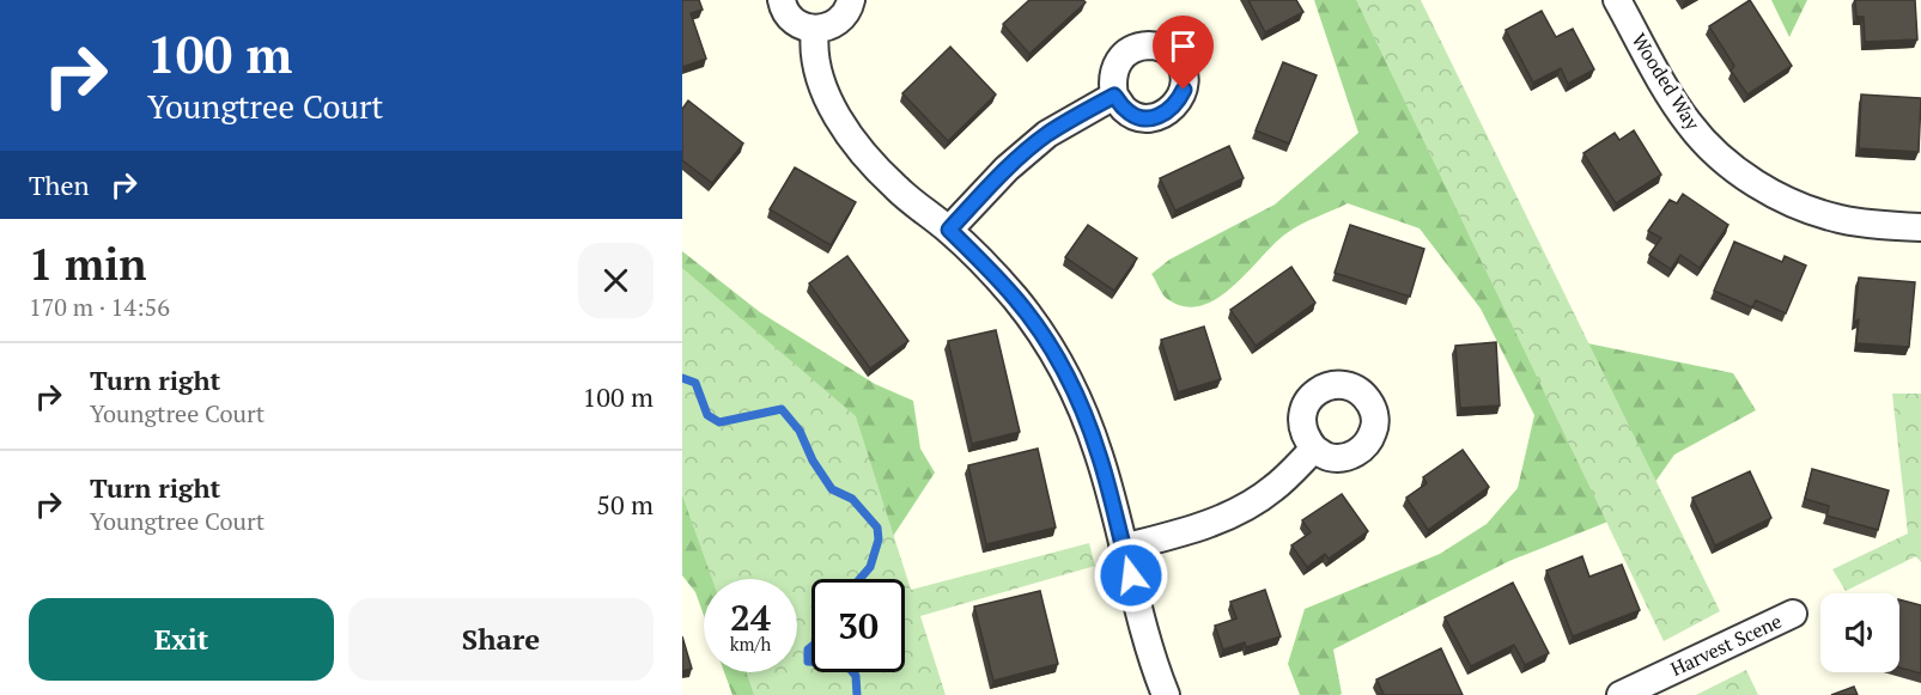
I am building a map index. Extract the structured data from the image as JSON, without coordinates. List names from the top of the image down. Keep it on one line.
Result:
{"streets":{"street":["Wooded Way","Harvest Scene"]},"page":{"turn":["100 m","Youngtree Court"],"then":"Then","heading":["1 min","170 m · 14:56"],"list":[{"name":"Turn right","note":"Youngtree Court","value":"100 m"},{"name":"Turn right","note":"Youngtree Court","value":"50 m"}],"speed":"24 km/h","limit":"30","buttons":["Exit","Share"]}}
